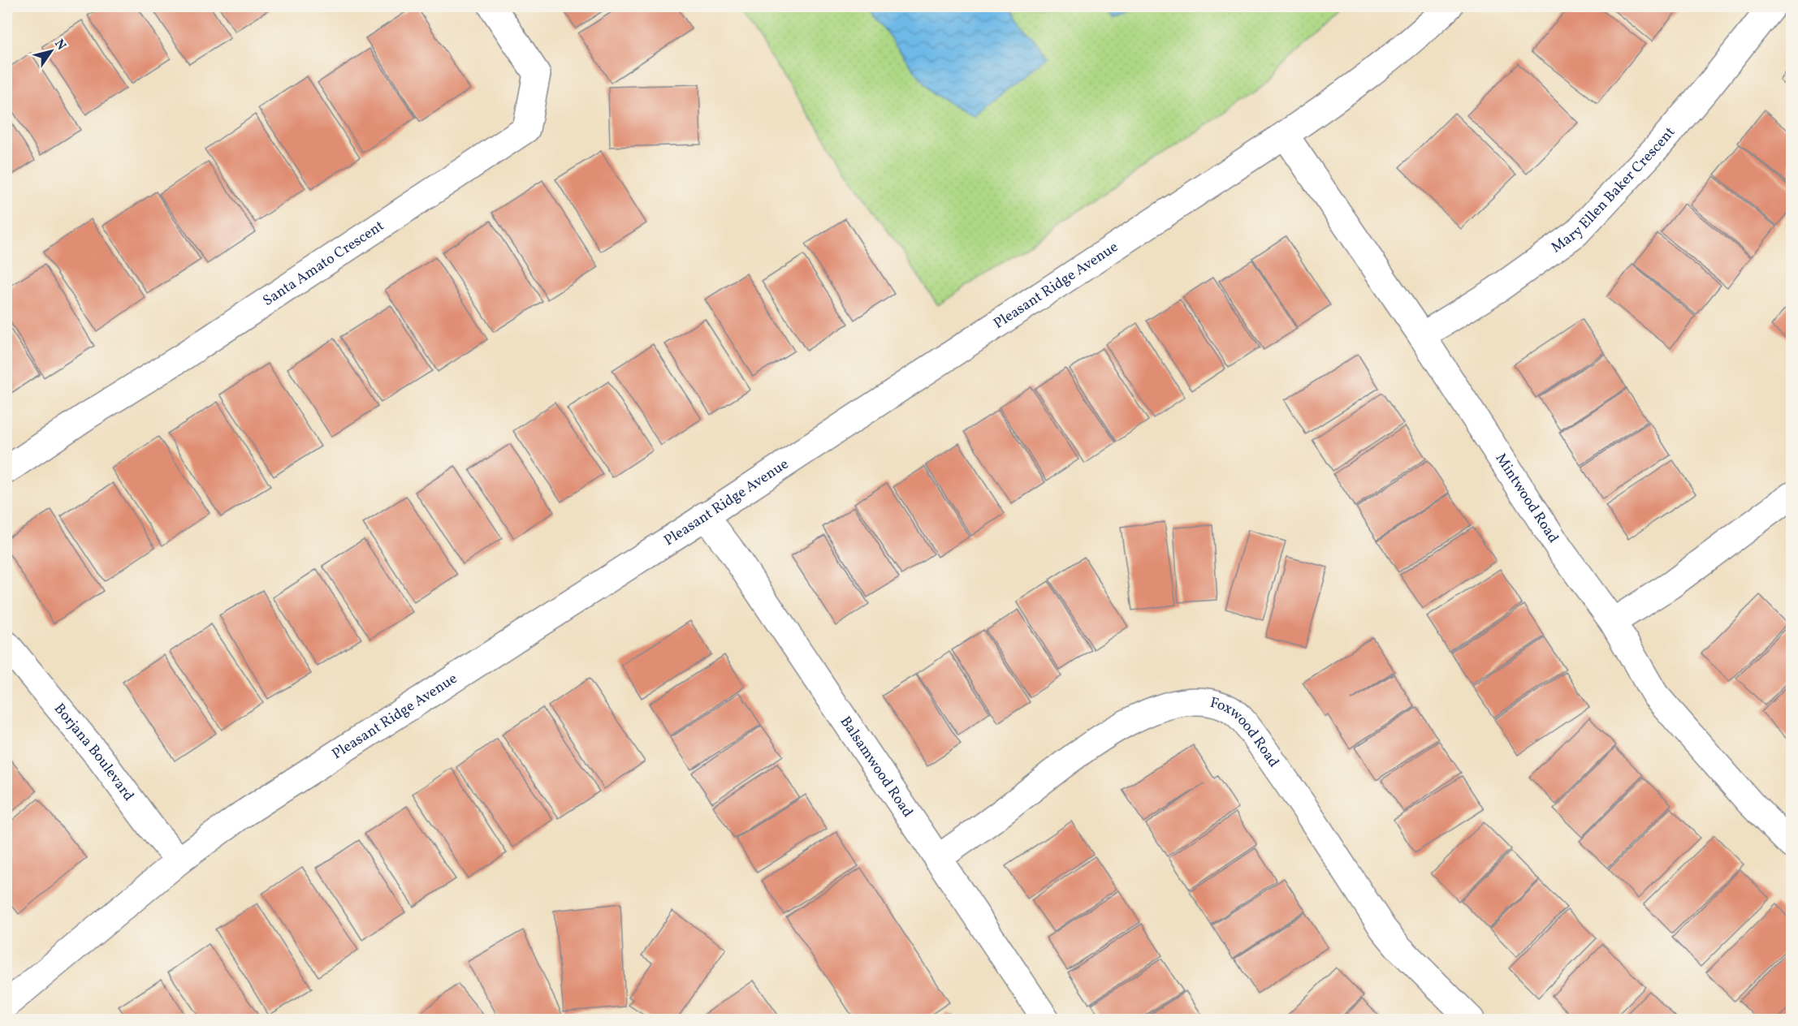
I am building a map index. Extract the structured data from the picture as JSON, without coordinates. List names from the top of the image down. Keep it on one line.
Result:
{"streets":{"street":["Mary Ellen Baker Crescent","Santa Amato Crescent","Pleasant Ridge Avenue","Mintwood Road","Foxwood Road","Borjana Boulevard","Balsamwood Road"]},"crossings":[["Mary Ellen Baker Crescent","Mintwood Road"],["Pleasant Ridge Avenue","Mintwood Road"],["Pleasant Ridge Avenue","Borjana Boulevard"],["Pleasant Ridge Avenue","Balsamwood Road"],["Foxwood Road","Balsamwood Road"]],"north":"top right"}
